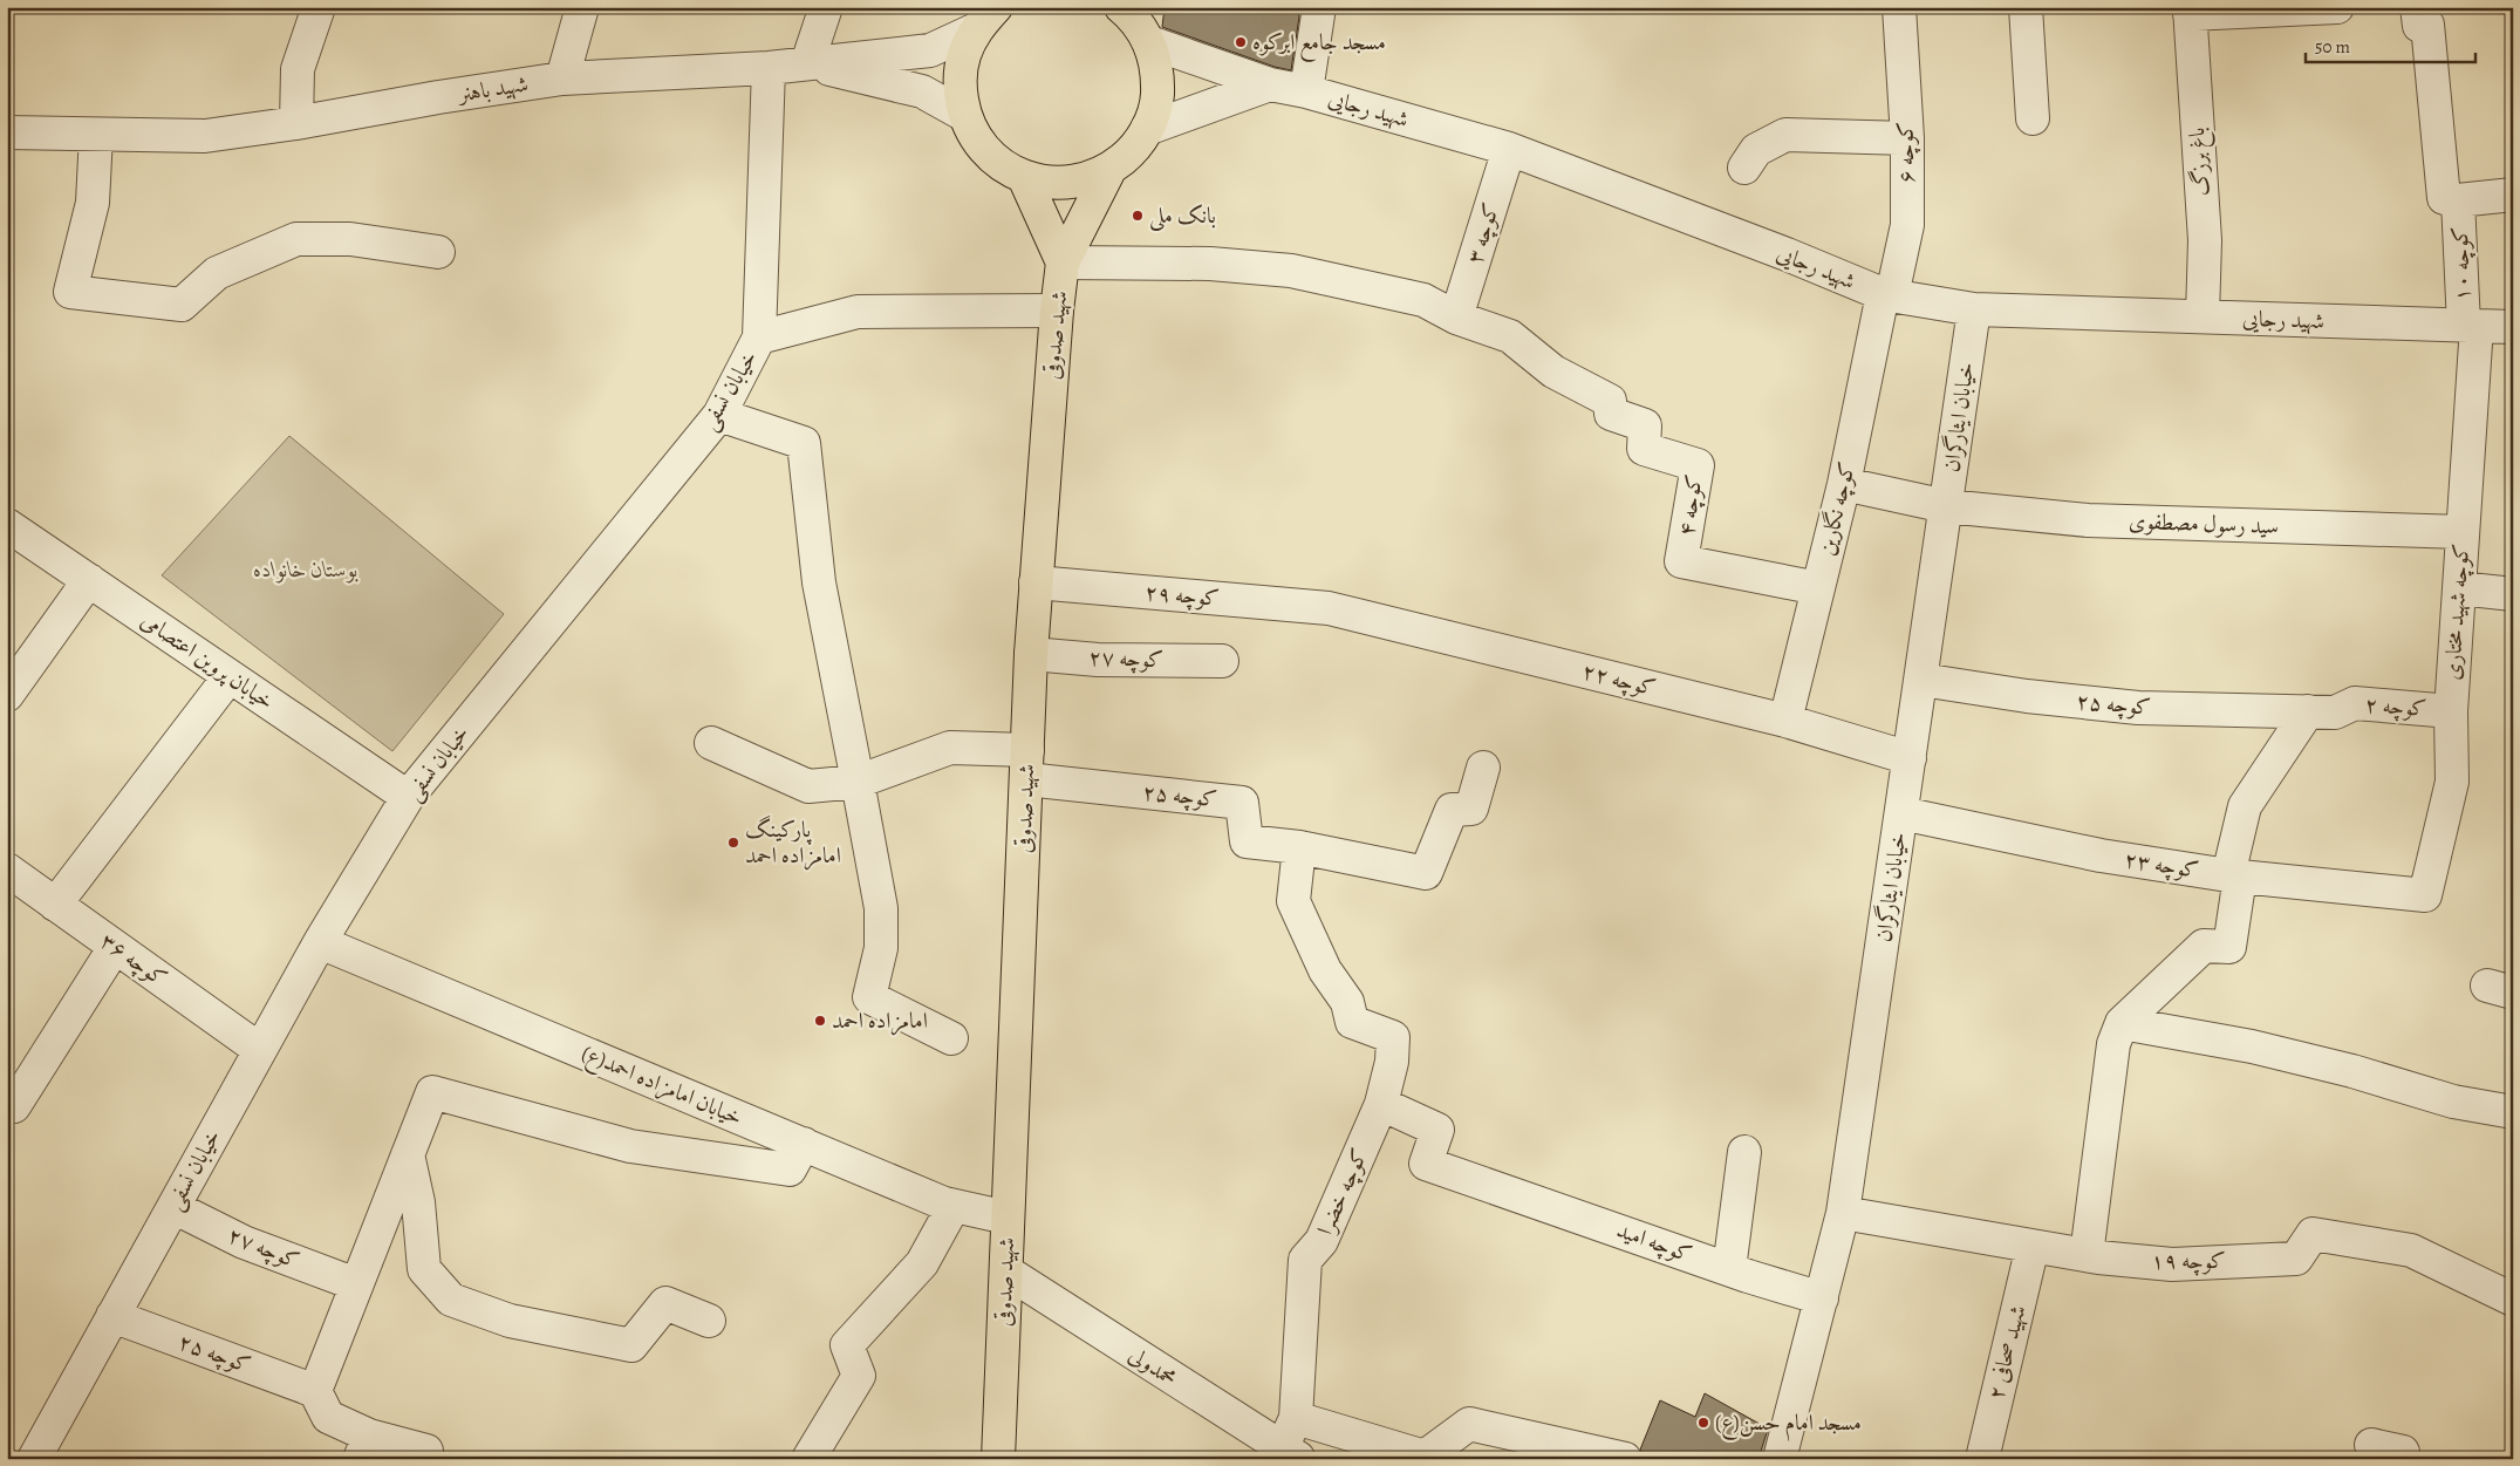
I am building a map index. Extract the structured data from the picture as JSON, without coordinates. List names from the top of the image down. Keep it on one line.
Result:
{"streets":{"main road":["شهید صدوقی"],"street":["شهید باهنر","شهید رجایی","کوچه ۶","باغ برزگ","کوچه ۳","کوچه ۱۰","خیابان نسفی","خیابان ایثارگران","کوچه ۴","کوچه نگارین","سید رسول مصطفوی","کوچه ۲۹","کوچه شهید مختاری","کوچه ۲۷","خیابان پروین اعتصامی","کوچه ۲۲","کوچه ۲۵","کوچه ۲","کوچه ۲۳","کوچه ۳۶","خیابان امامزاده احمد(ع)","کوچه خضرا","کوچه امید","کوچه ۱۹","شهید صحافی ۲","محمدولی"]},"crossings":[["شهید باهنر","خیابان نسفی"],["شهید رجایی","کوچه ۶"],["شهید رجایی","باغ برزگ"],["شهید رجایی","کوچه ۳"],["شهید رجایی","کوچه ۱۰"],["شهید رجایی","خیابان ایثارگران"],["شهید رجایی","کوچه نگارین"],["شهید رجایی","کوچه شهید مختاری"],["کوچه ۶","کوچه نگارین"],["کوچه ۳","کوچه ۴"],["کوچه ۱۰","کوچه شهید مختاری"],["شهید صدوقی","کوچه ۲۹"],["شهید صدوقی","کوچه ۲۷"],["شهید صدوقی","کوچه ۲۵"],["شهید صدوقی","خیابان امامزاده احمد(ع)"],["شهید صدوقی","محمدولی"],["خیابان نسفی","کوچه ۲۷"],["خیابان نسفی","خیابان پروین اعتصامی"],["خیابان نسفی","کوچه ۲۵"],["خیابان نسفی","کوچه ۳۶"],["خیابان نسفی","خیابان امامزاده احمد(ع)"],["خیابان ایثارگران","سید رسول مصطفوی"],["خیابان ایثارگران","کوچه ۲۲"],["خیابان ایثارگران","کوچه ۲۵"],["خیابان ایثارگران","کوچه ۲۳"],["خیابان ایثارگران","کوچه امید"],["خیابان ایثارگران","کوچه ۱۹"],["کوچه ۴","کوچه نگارین"],["کوچه نگارین","سید رسول مصطفوی"],["کوچه نگارین","کوچه ۲۲"],["سید رسول مصطفوی","کوچه شهید مختاری"],["کوچه ۲۹","کوچه ۲۲"],["کوچه شهید مختاری","کوچه ۲"],["کوچه شهید مختاری","کوچه ۲۳"],["کوچه ۲۵","کوچه ۲"],["کوچه ۲۵","کوچه خضرا"],["کوچه خضرا","کوچه امید"],["کوچه ۱۹","شهید صحافی ۲"]],"parks":["بوستان خانواده"],"places":["مسجد جامع ابرکوه","بانک ملی","پارکینگ امامزاده احمد","امامزاده احمد","مسجد امام حسن(ع)"],"scale_bar":"50 m"}
